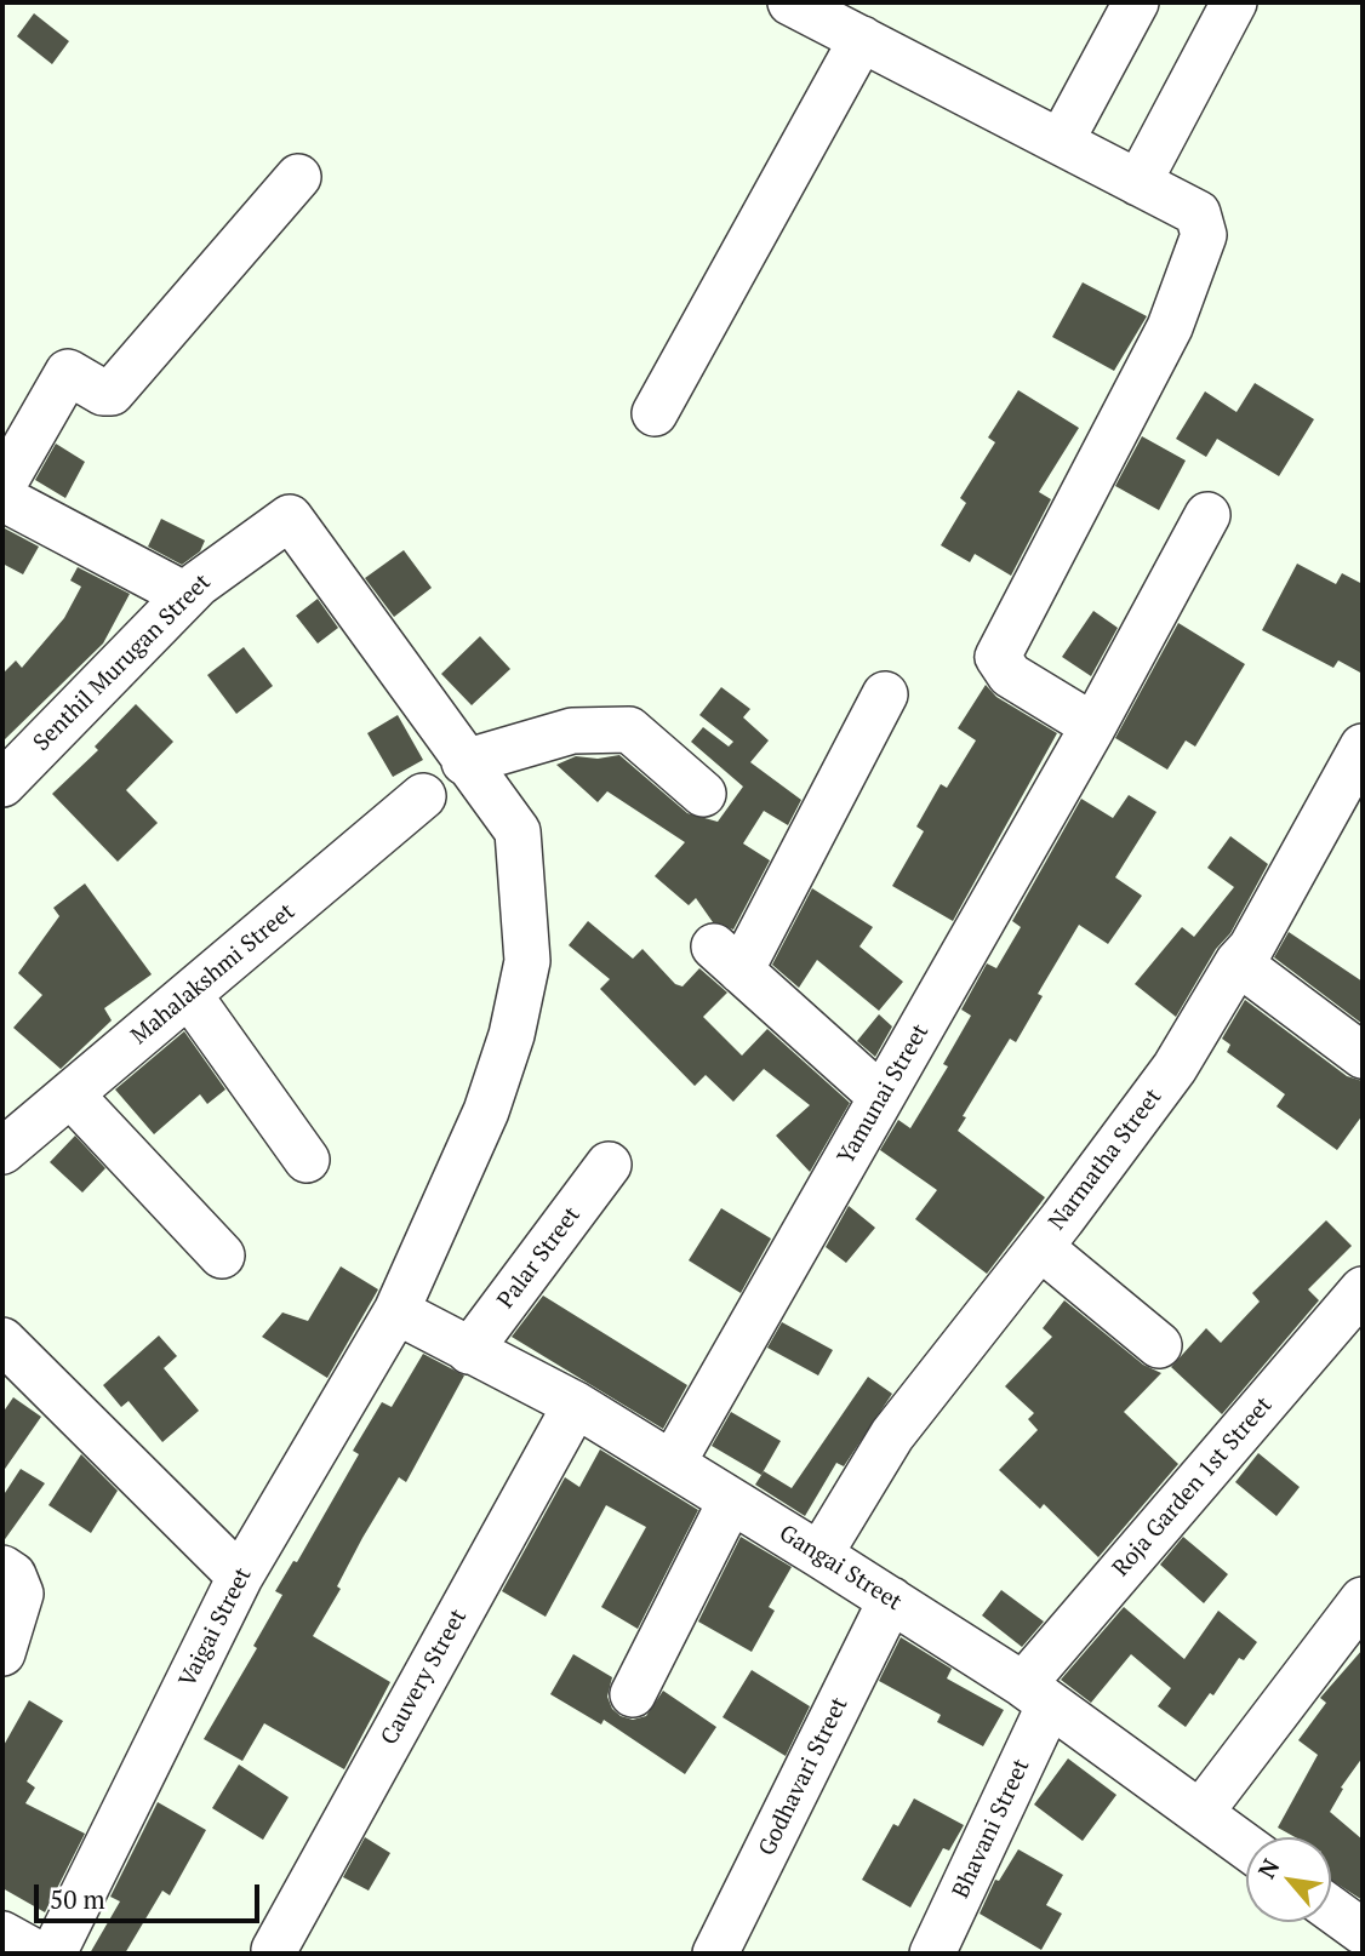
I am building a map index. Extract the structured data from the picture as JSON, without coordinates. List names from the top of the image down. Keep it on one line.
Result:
{"streets":{"street":["Senthil Murugan Street","Mahalakshmi Street","Yamunai Street","Narmatha Street","Palar Street","Roja Garden 1st Street","Gangai Street","Vaigai Street","Cauvery Street","Godhavari Street","Bhavani Street"]},"crossings":[["Senthil Murugan Street","Vaigai Street"],["Yamunai Street","Gangai Street"],["Narmatha Street","Gangai Street"],["Palar Street","Gangai Street"],["Roja Garden 1st Street","Gangai Street"],["Roja Garden 1st Street","Bhavani Street"],["Gangai Street","Vaigai Street"],["Gangai Street","Cauvery Street"],["Gangai Street","Godhavari Street"],["Gangai Street","Bhavani Street"]],"scale_bar":"50 m","north":"top left"}
